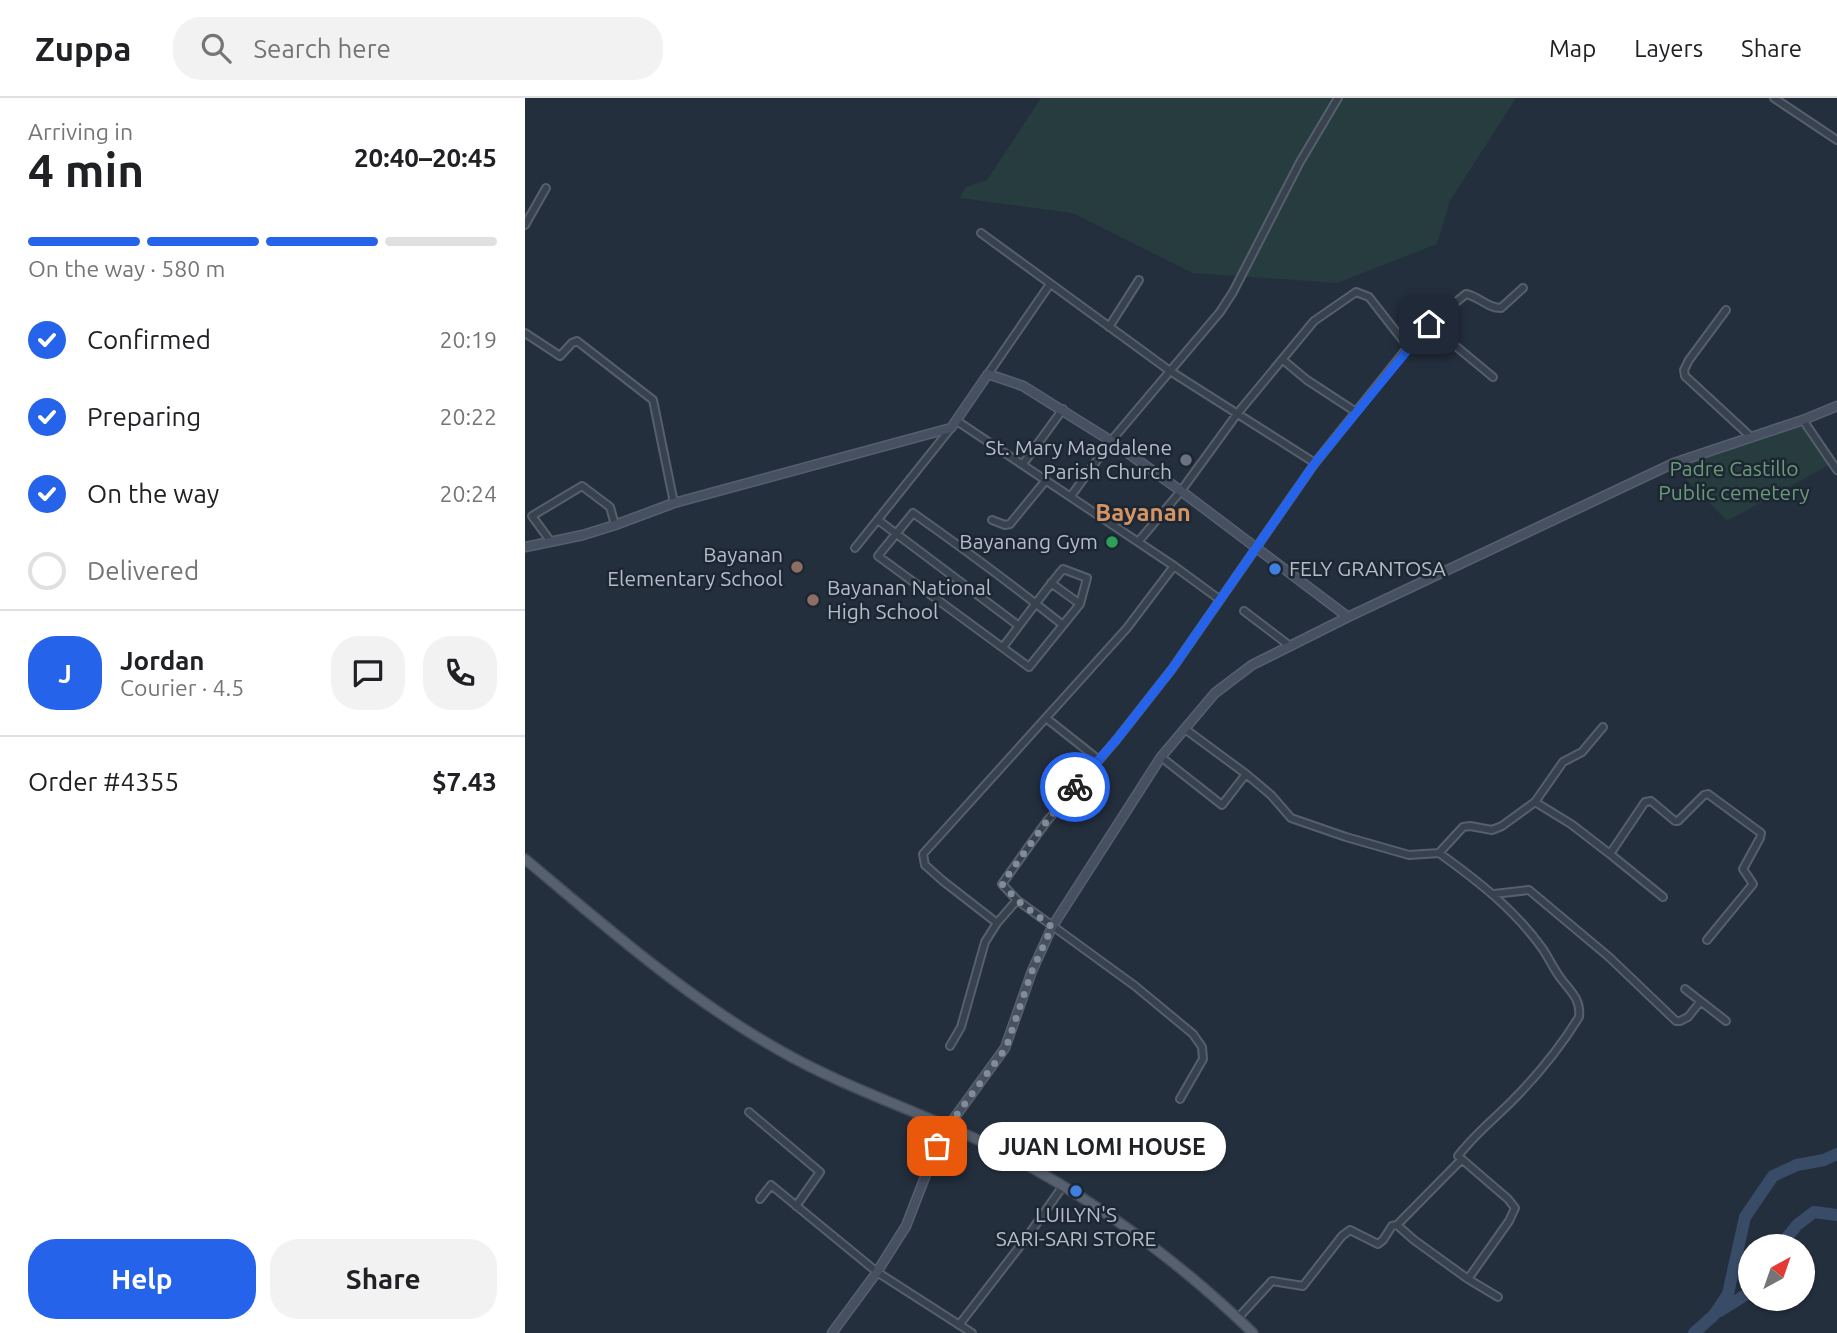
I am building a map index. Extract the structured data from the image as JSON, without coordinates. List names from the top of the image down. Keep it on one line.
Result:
{"districts":["Bayanan"],"parks":["Padre Castillo Public cemetery"],"places":["St. Mary Magdalene Parish Church","Bayanang Gym","Bayanan Elementary School","FELY GRANTOSA","Bayanan National High School","JUAN LOMI HOUSE","LUILYN'S SARI-SARI STORE"],"north":"top right","page":{"header":"Zuppa","search":"Search here","nav":["Map","Layers","Share"],"heading":["4 min","Arriving in","20:40–20:45"],"panel":["Jordan","Courier · 4.5","Order #4355","$7.43"],"bar":"On the way · 580 m","list":[["Confirmed","20:19"],["Preparing","20:22"],["On the way","20:24"],"Delivered"],"round":"J","bubble":"JUAN LOMI HOUSE","buttons":["Help","Share"]}}
